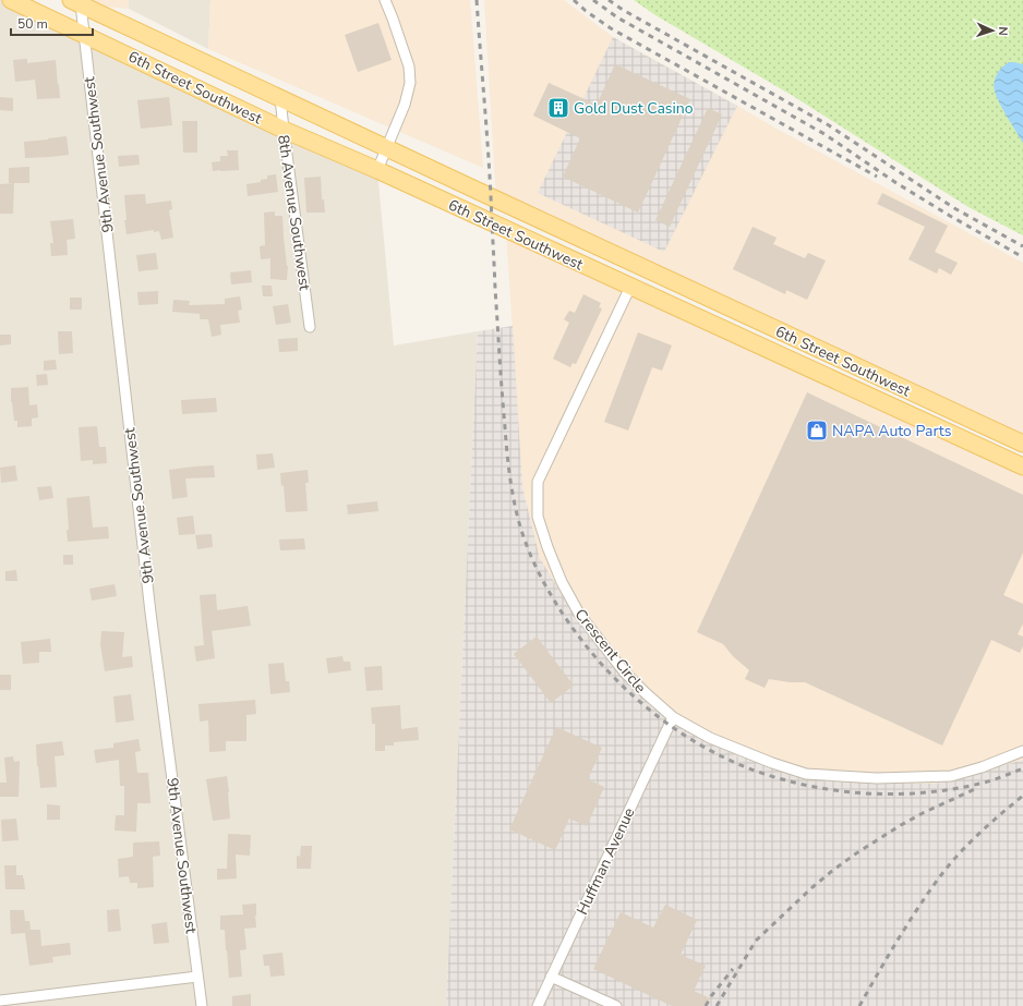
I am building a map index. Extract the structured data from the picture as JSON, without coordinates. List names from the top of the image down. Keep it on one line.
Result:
{"streets":{"main road":["6th Street Southwest"],"street":["9th Avenue Southwest","8th Avenue Southwest","Crescent Circle","Huffman Avenue"]},"crossings":[["6th Street Southwest","9th Avenue Southwest"],["6th Street Southwest","8th Avenue Southwest"],["6th Street Southwest","Crescent Circle"],["Crescent Circle","Huffman Avenue"]],"places":{"building":["Gold Dust Casino"],"shop":["NAPA Auto Parts"]},"scale_bar":"50 m","north":"right"}
